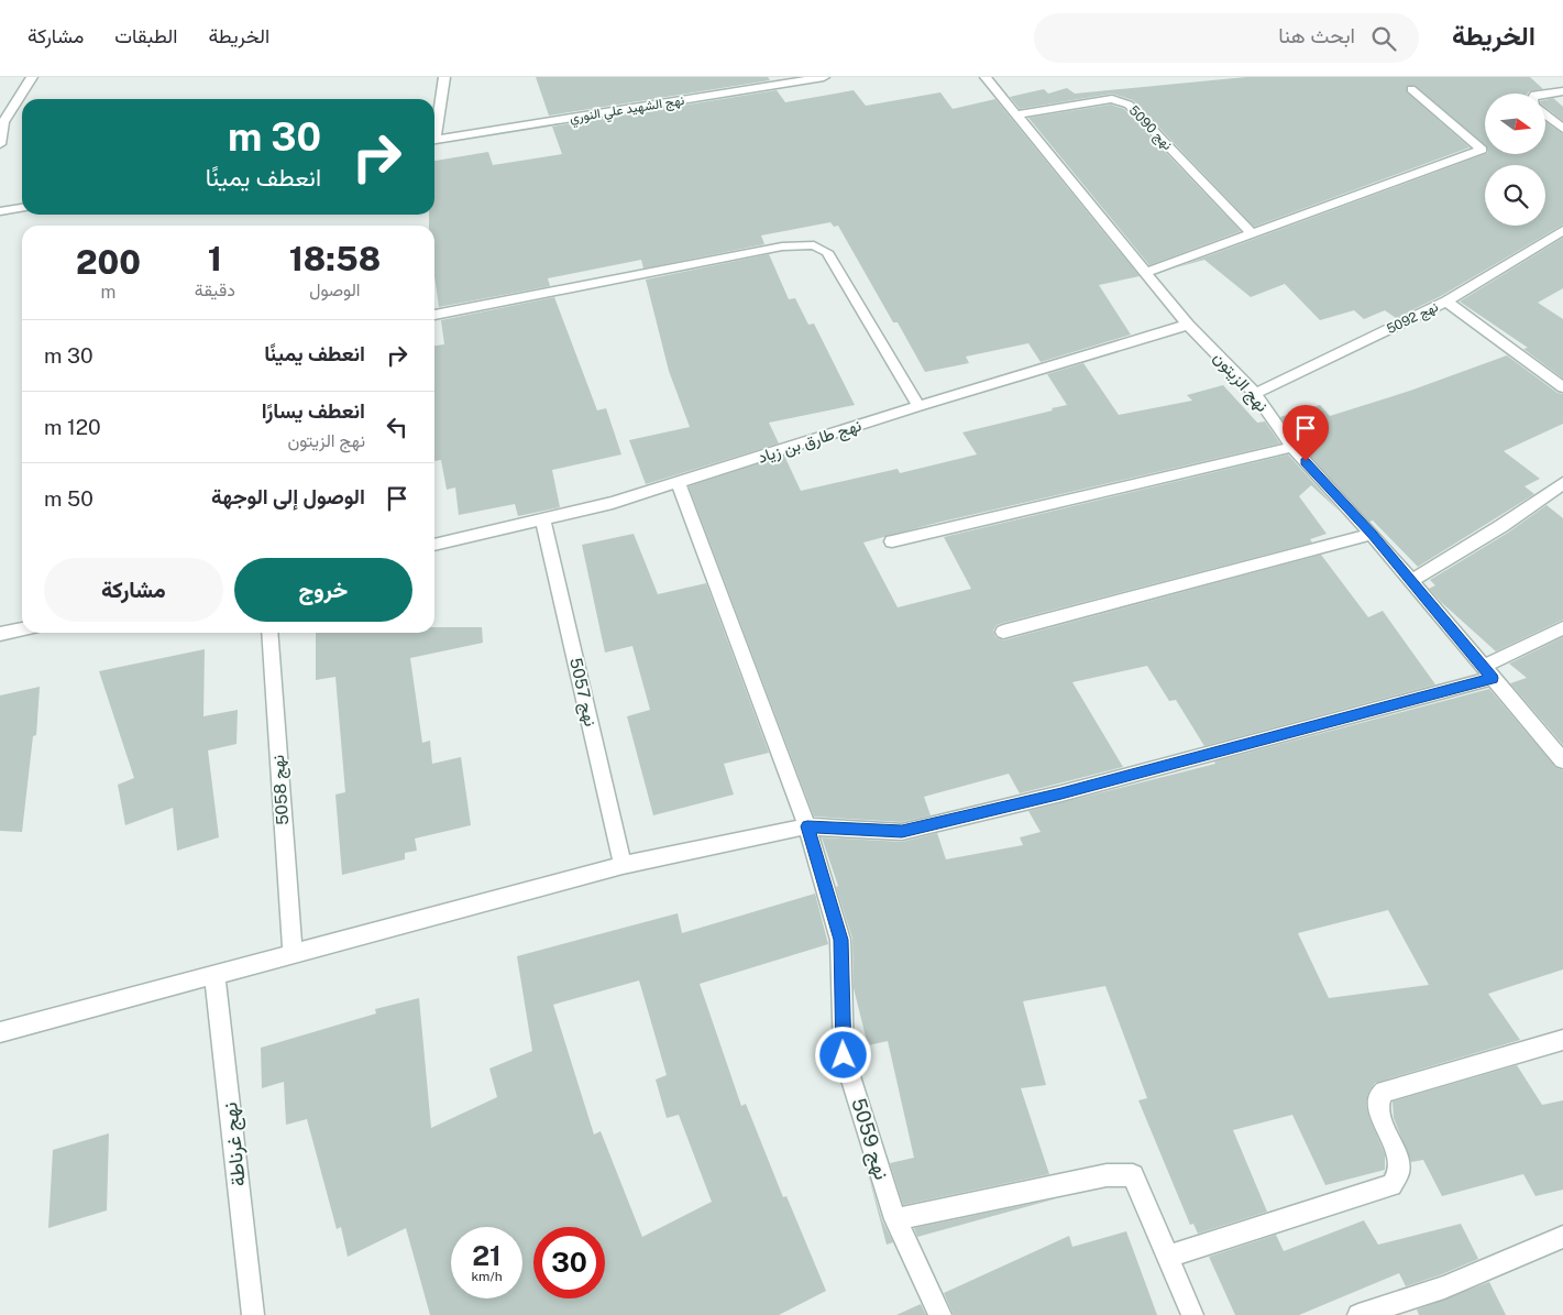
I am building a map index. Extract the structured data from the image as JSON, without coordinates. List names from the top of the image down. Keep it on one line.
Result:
{"streets":{"street":["نهج الشهيد علي النوري","نهج 5090","نهج 5092","نهج الزيتون","نهج طارق بن زياد","نهج 5057","نهج 5058","نهج 5059","نهج غرناطة"]},"crossings":[["نهج 5090","نهج الزيتون"],["نهج 5092","نهج الزيتون"],["نهج الزيتون","نهج طارق بن زياد"],["نهج طارق بن زياد","نهج 5057"],["نهج طارق بن زياد","نهج 5059"]],"north":"right","page":{"header":"الخريطة","search":"ابحث هنا","nav":["الخريطة","الطبقات","مشاركة"],"turn":["30 m","انعطف يمينًا"],"eta":["18:58","الوصول","1","دقيقة","200","m"],"list":[{"name":"انعطف يمينًا","value":"30 m"},{"name":"انعطف يسارًا","note":"نهج الزيتون","value":"120 m"},{"name":"الوصول إلى الوجهة","value":"50 m"}],"buttons":["خروج","مشاركة"],"speed":"21 km/h","limit":"30"}}
